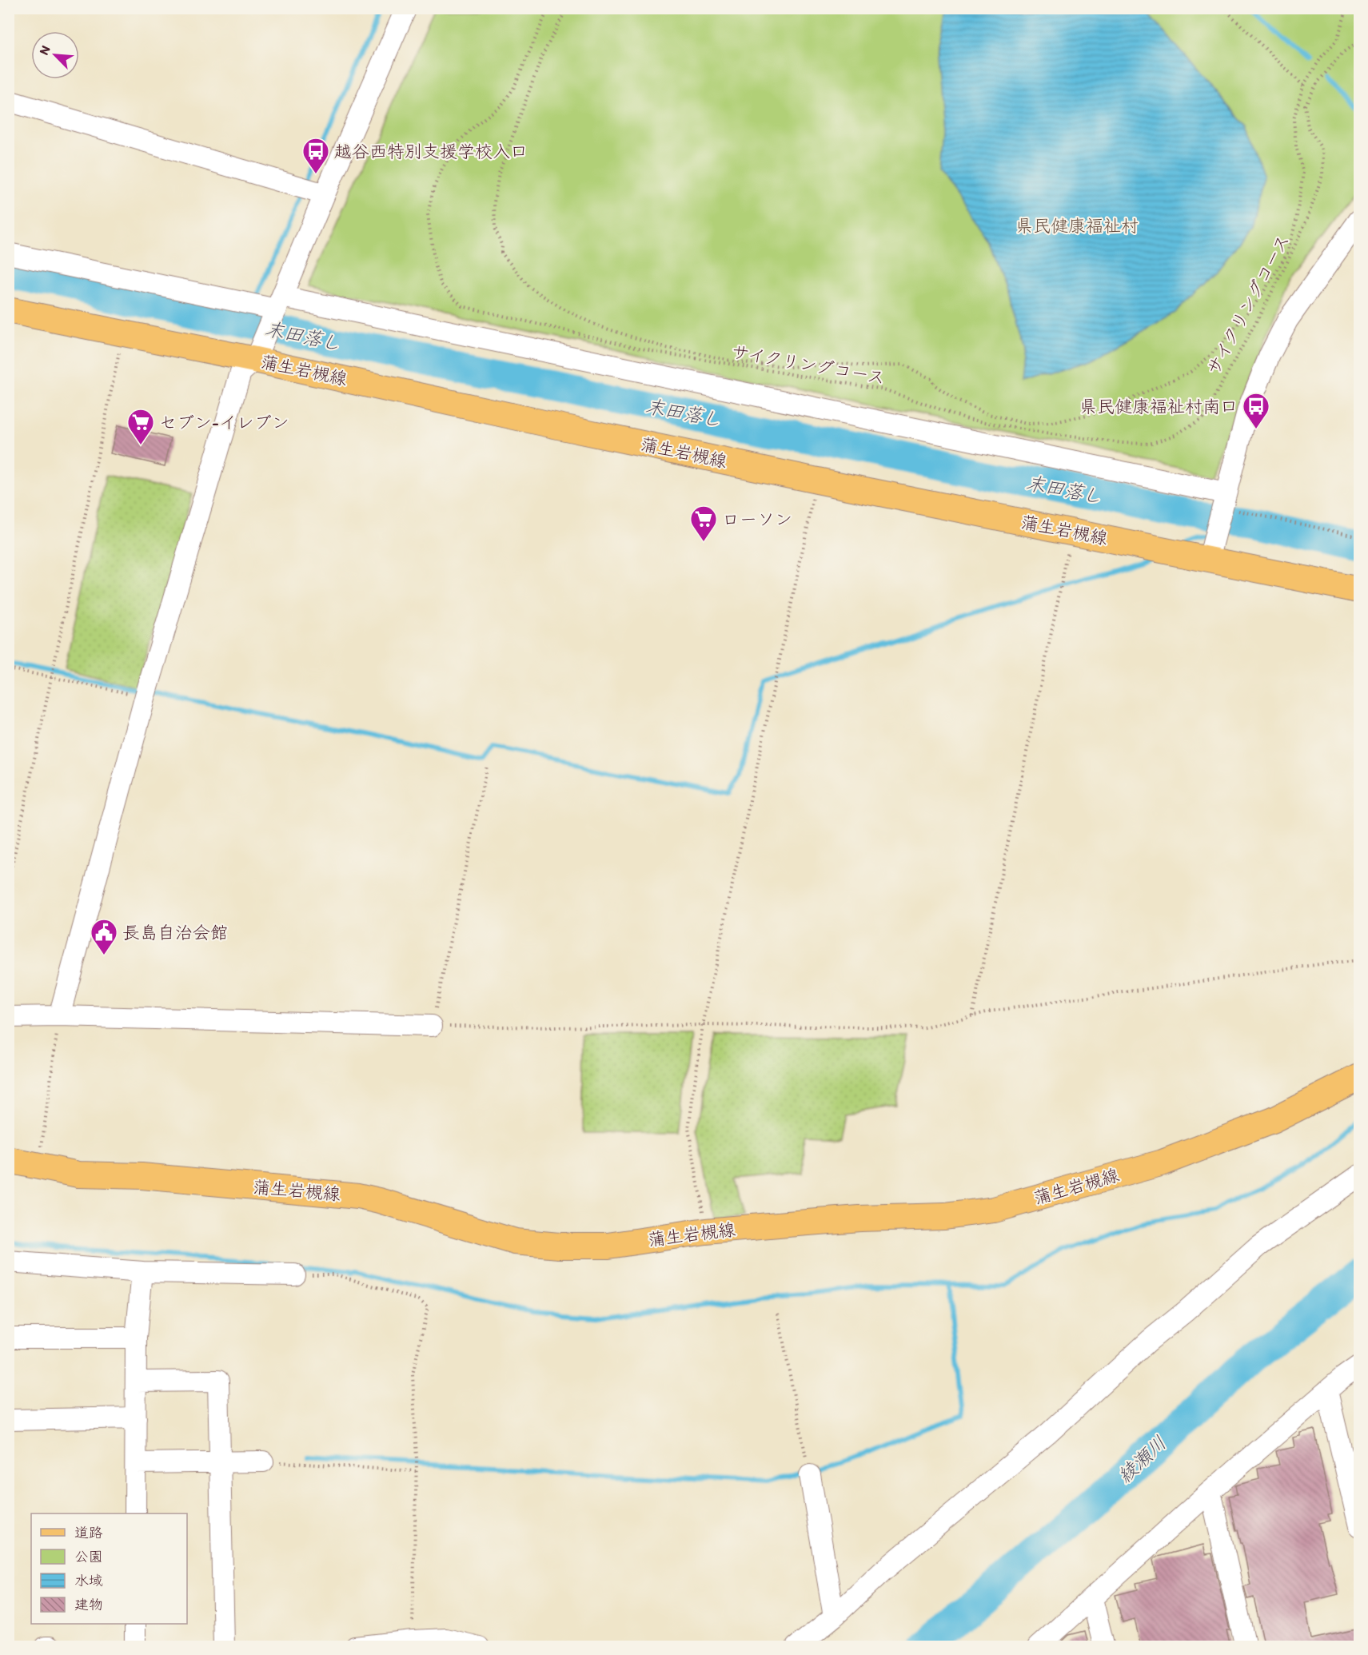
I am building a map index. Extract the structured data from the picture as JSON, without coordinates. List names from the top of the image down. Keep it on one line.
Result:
{"streets":{"main road":["蒲生岩槻線"],"path":["サイクリングコース"]},"water":["末田落し","綾瀬川"],"parks":["県民健康福祉村"],"places":{"bus stop":["越谷西特別支援学校入口","県民健康福祉村南口"],"supermarket":["セブン-イレブン","ローソン"],"public building":["長島自治会館"]},"legend":["道路","公園","水域","建物"],"north":"top left"}
